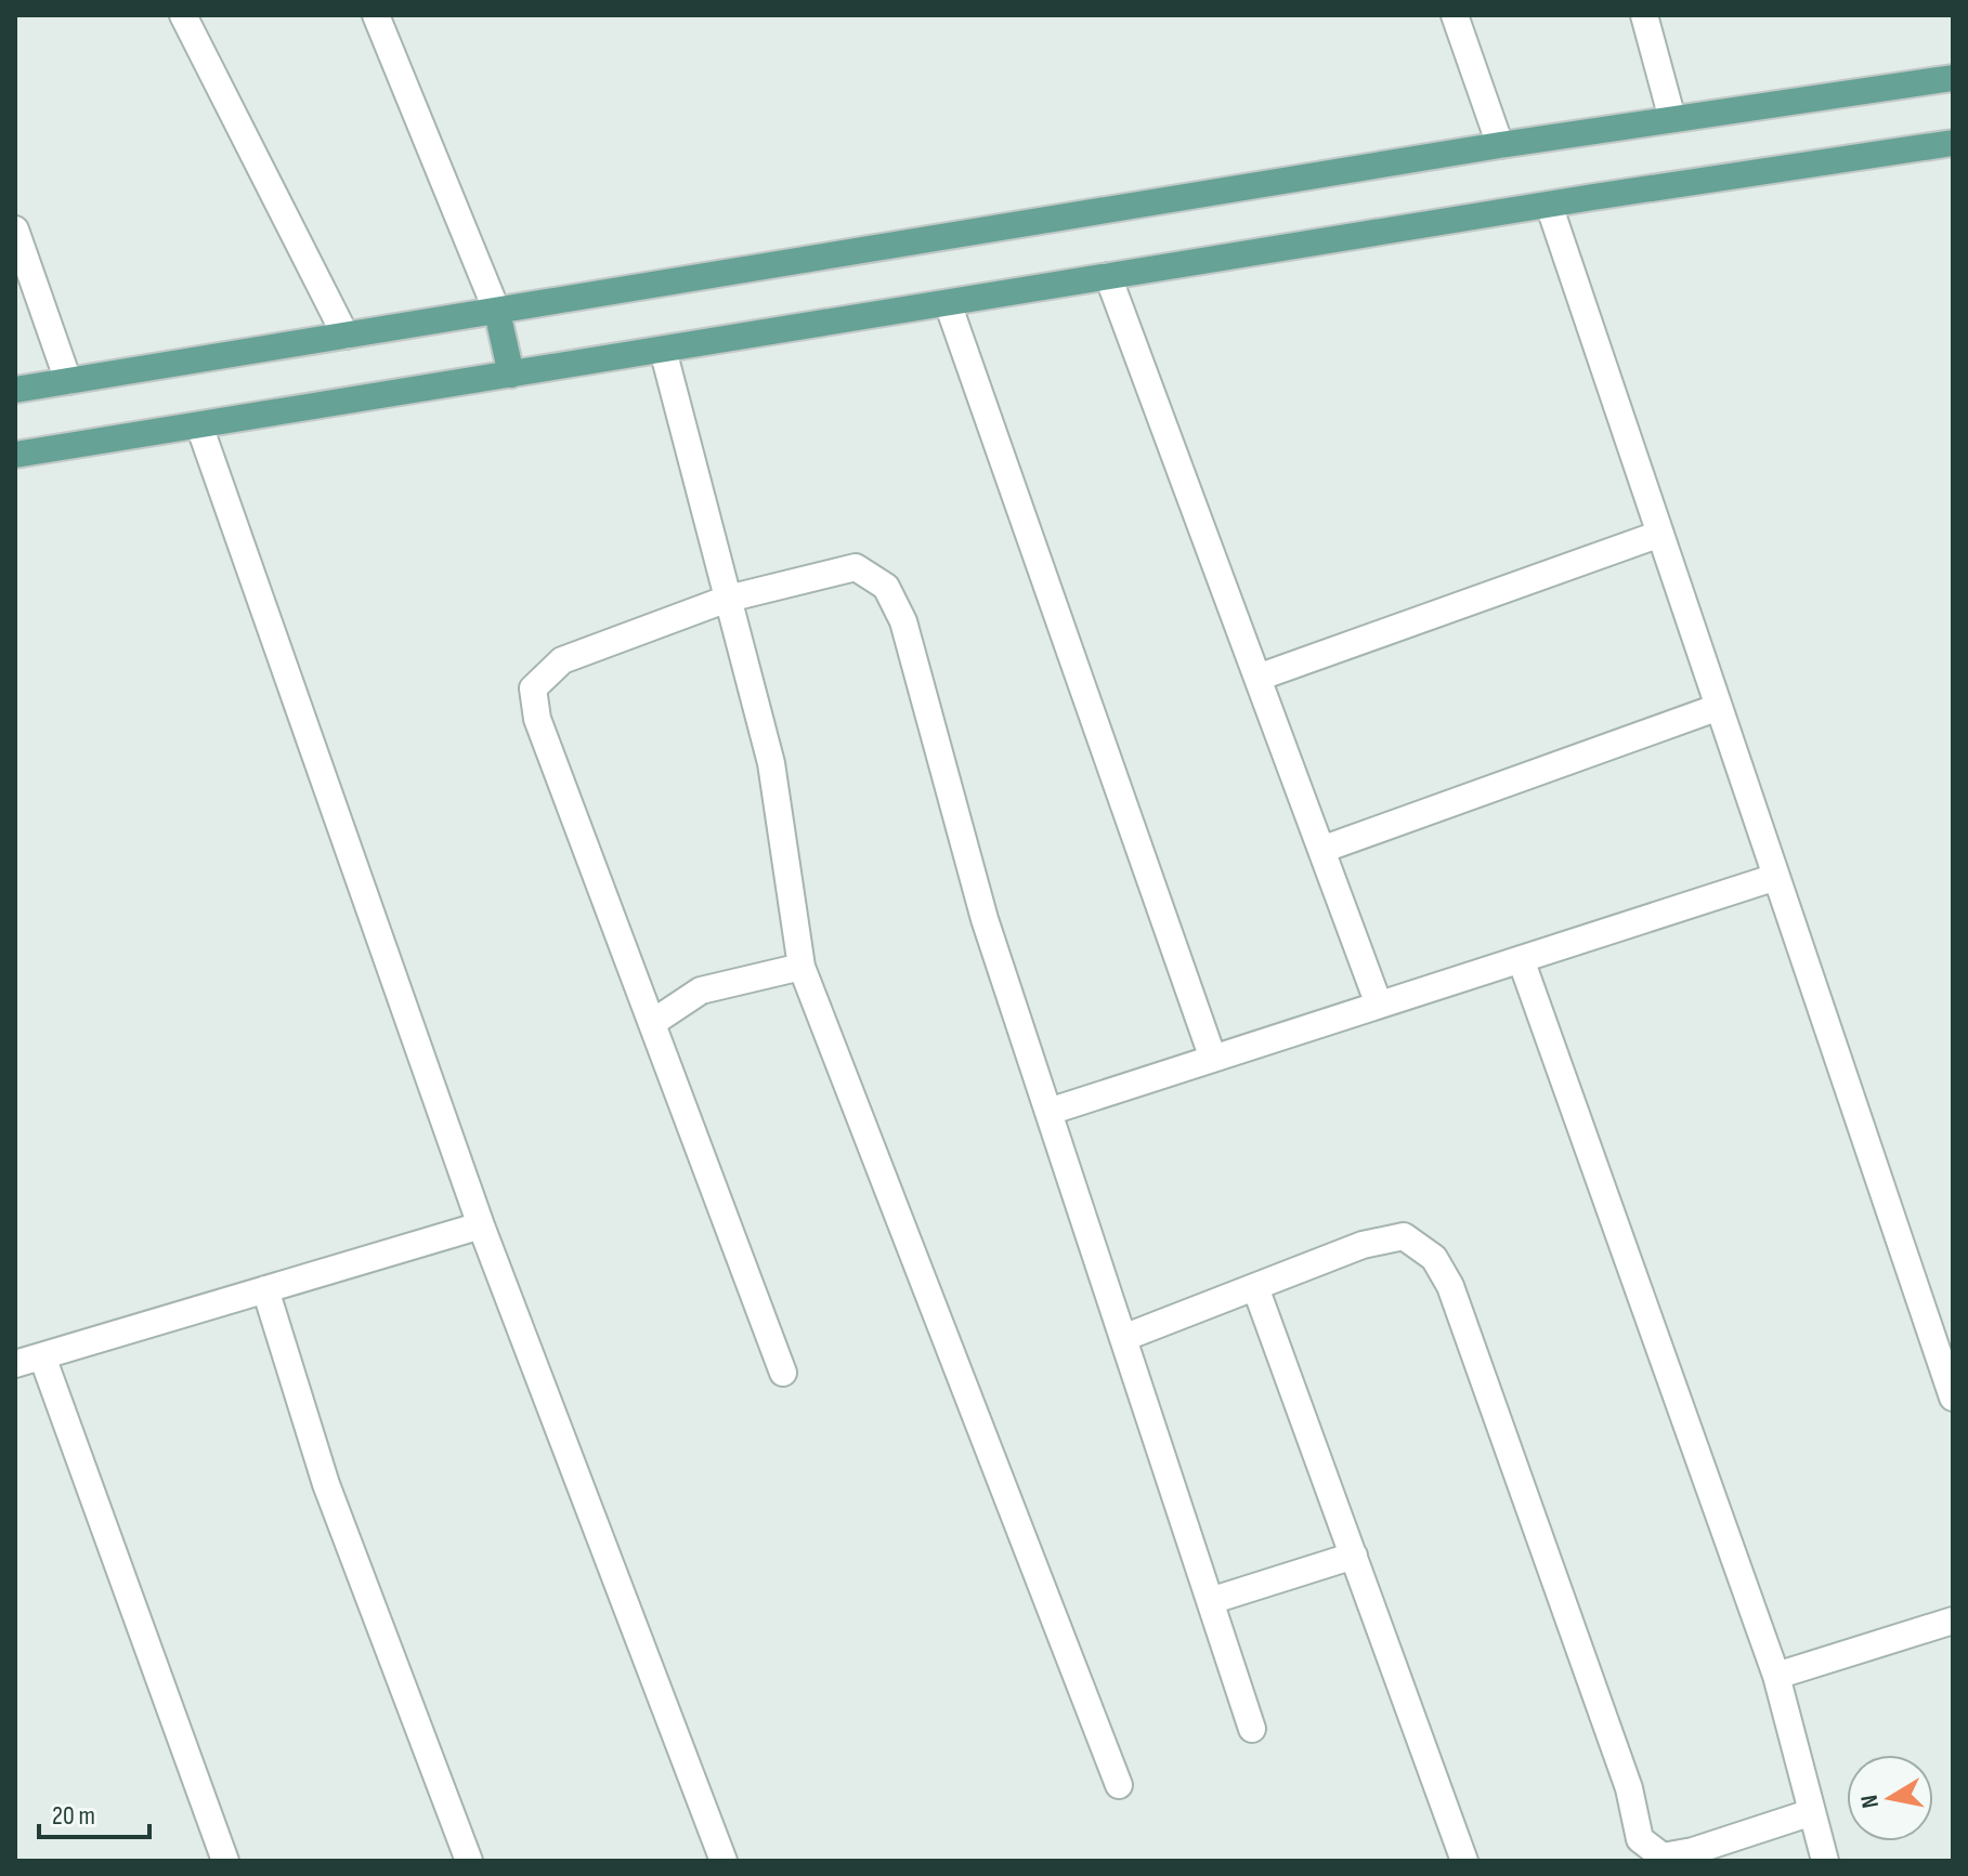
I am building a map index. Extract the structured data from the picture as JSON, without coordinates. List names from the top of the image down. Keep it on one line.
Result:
{"scale_bar":"20 m","north":"left"}
